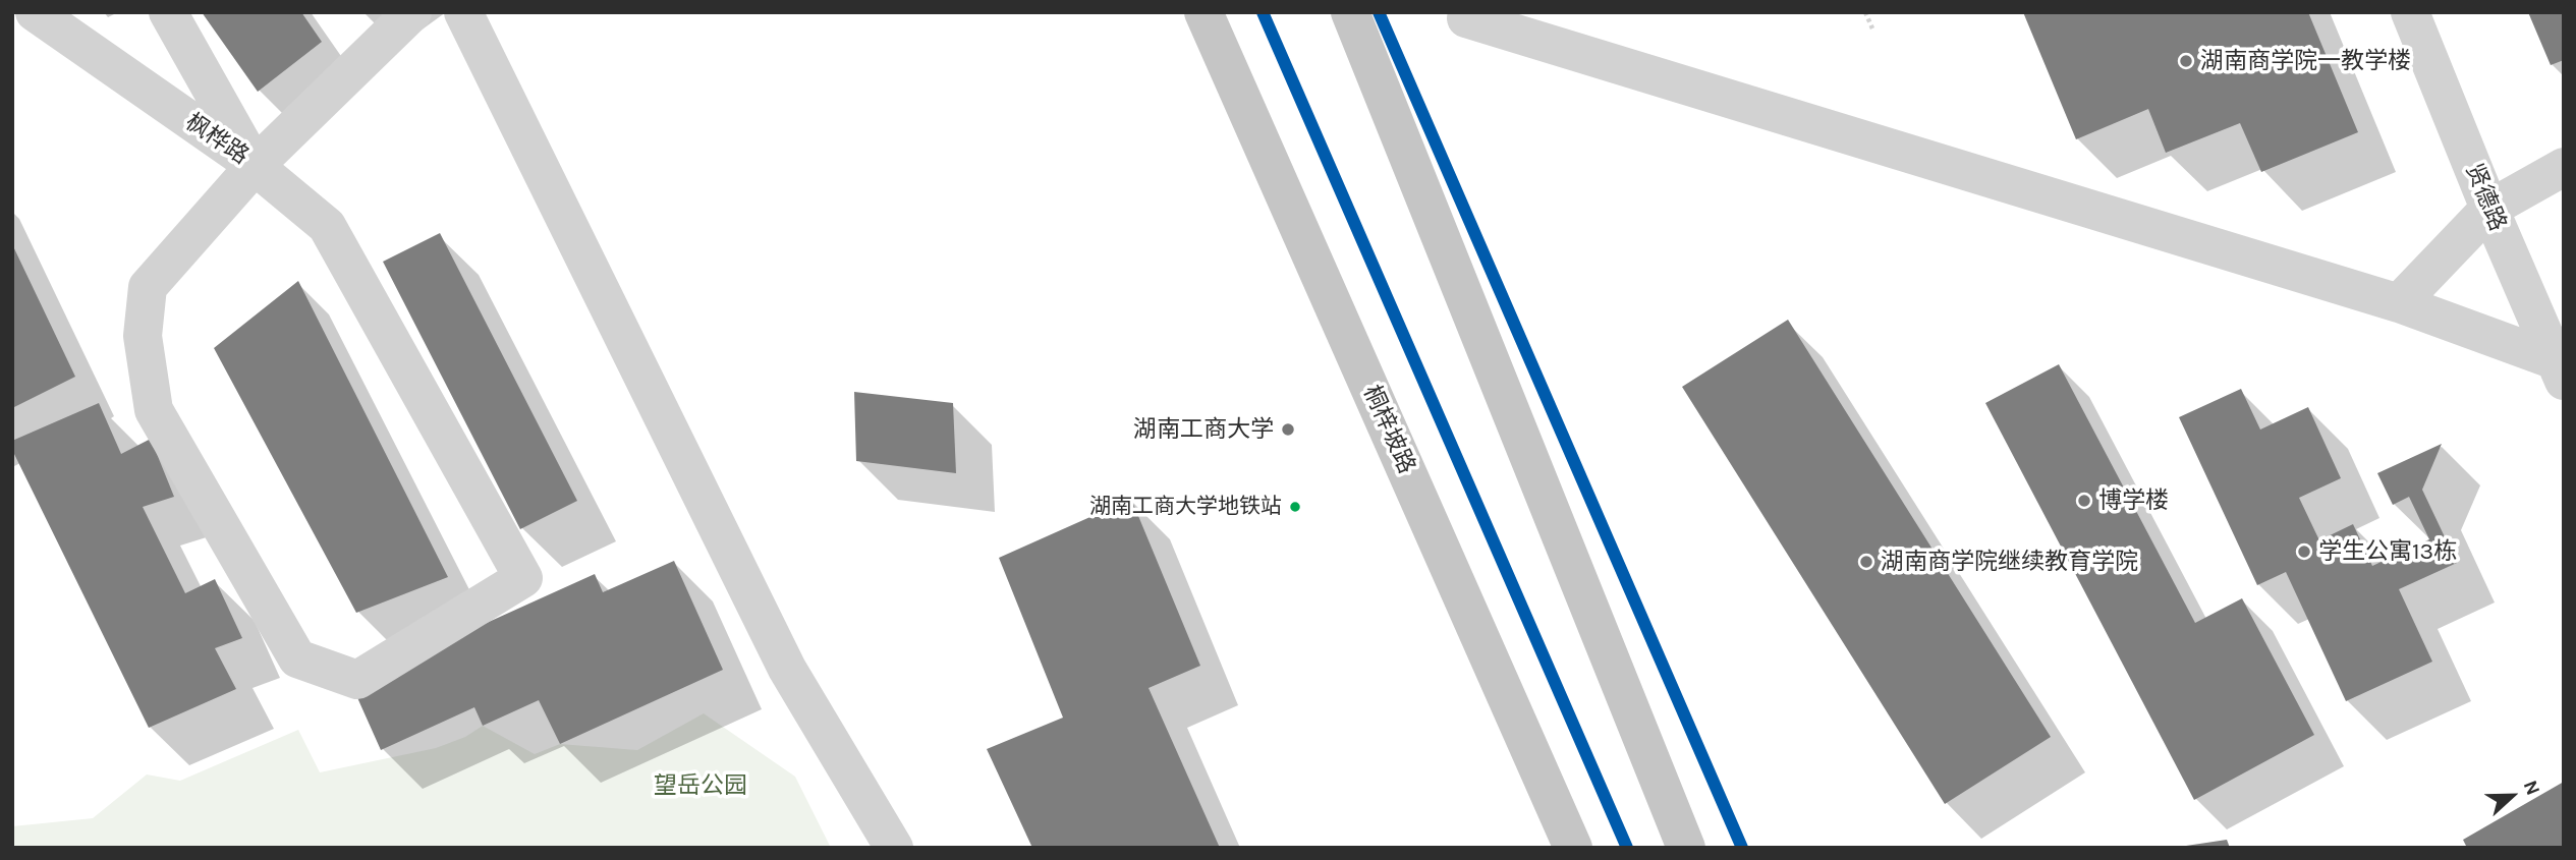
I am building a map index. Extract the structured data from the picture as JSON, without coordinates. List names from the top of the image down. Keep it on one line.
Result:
{"streets":{"main road":["桐梓坡路"],"street":["枫桦路","贤德路"]},"parks":["望岳公园"],"places":["湖南商学院一教学楼","湖南工商大学","博学楼","湖南工商大学地铁站","学生公寓13栋","湖南商学院继续教育学院"],"north":"right"}
